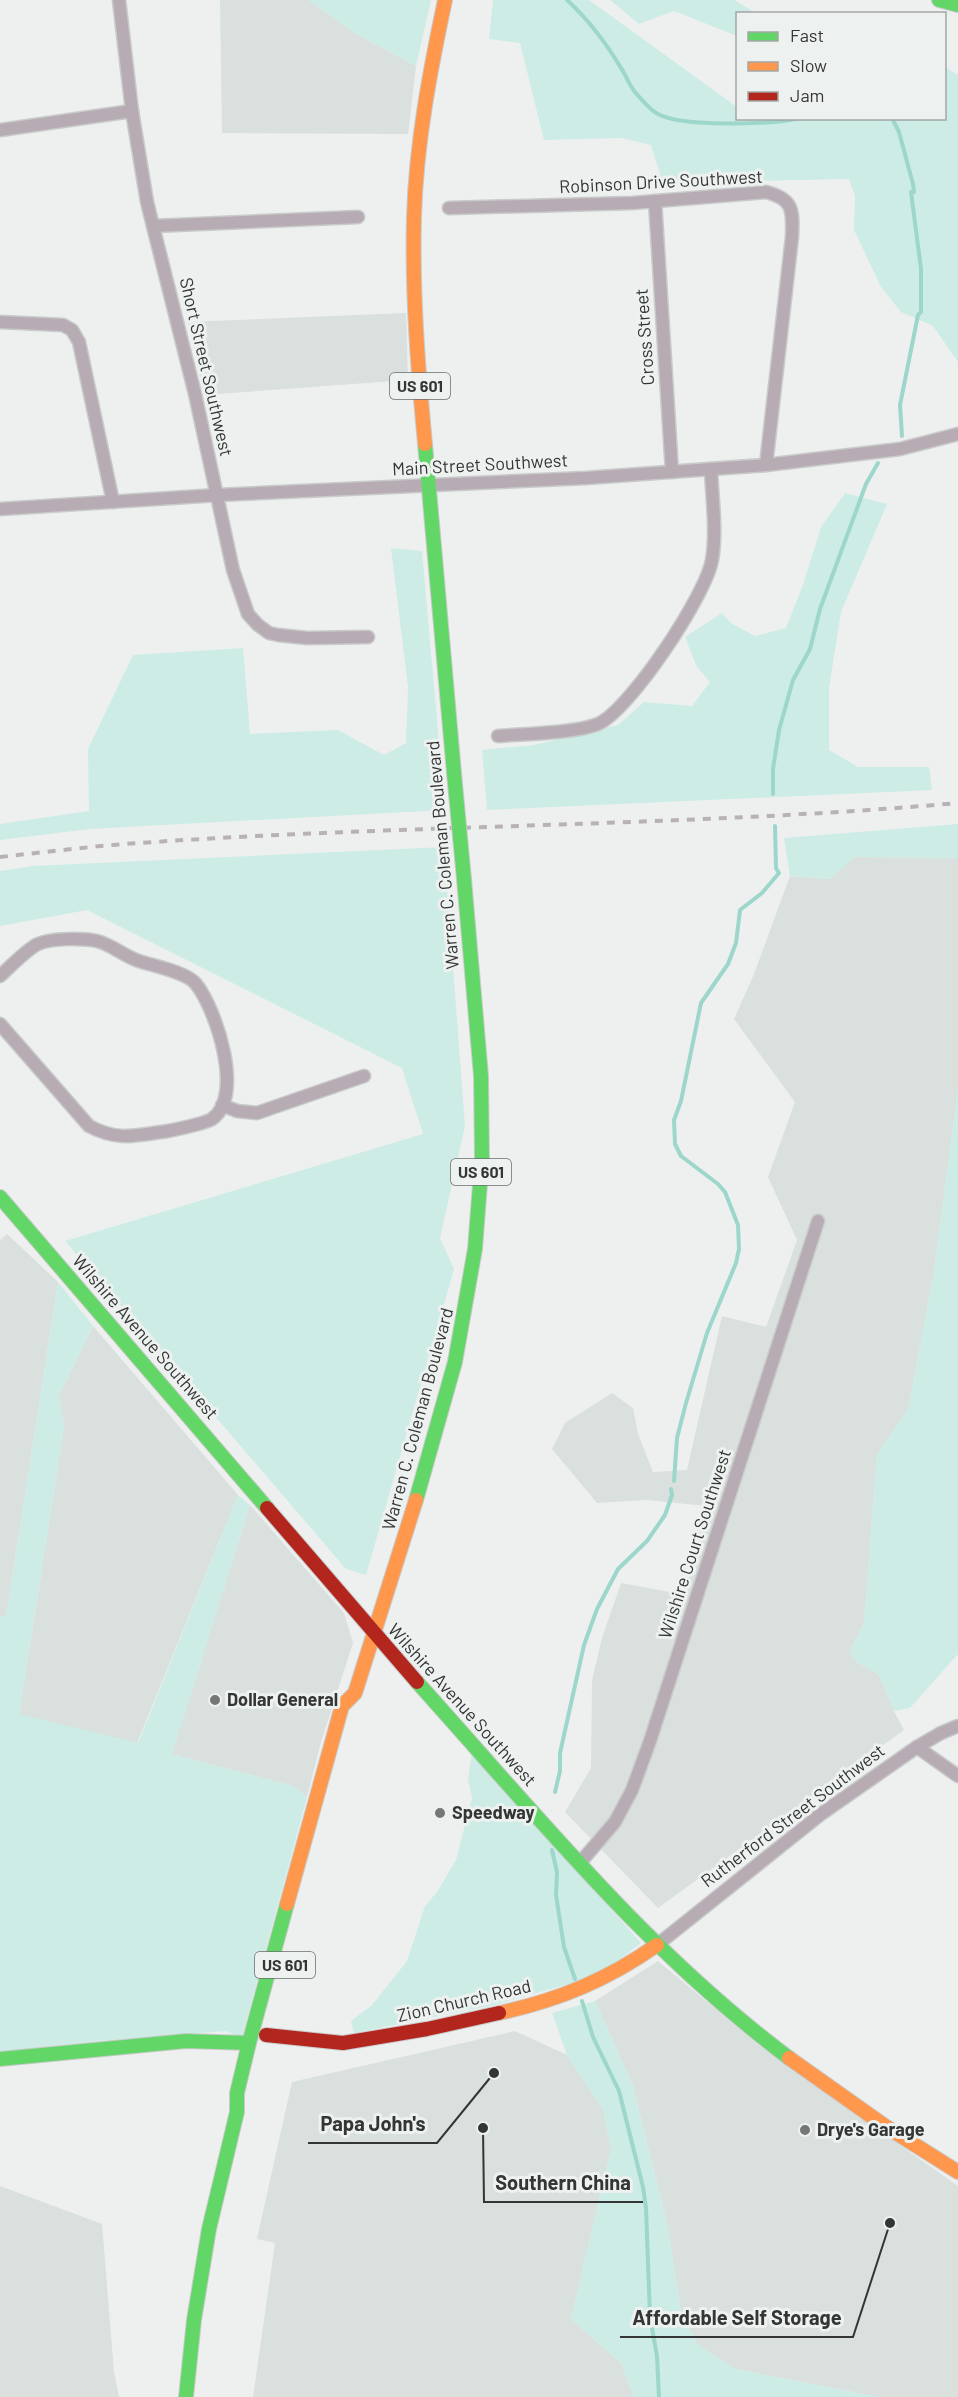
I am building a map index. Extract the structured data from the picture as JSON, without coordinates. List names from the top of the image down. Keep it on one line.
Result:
{"streets":{"main road":["US 601","Warren C. Coleman Boulevard","Wilshire Avenue Southwest","Zion Church Road"],"street":["Robinson Drive Southwest","Cross Street","Short Street Southwest","Main Street Southwest","Wilshire Court Southwest","Rutherford Street Southwest"]},"crossings":[["Robinson Drive Southwest","Cross Street"],["Robinson Drive Southwest","Main Street Southwest"],["Cross Street","Main Street Southwest"],["Short Street Southwest","Main Street Southwest"],["Main Street Southwest","Warren C. Coleman Boulevard"],["Warren C. Coleman Boulevard","Wilshire Avenue Southwest"],["Warren C. Coleman Boulevard","Zion Church Road"],["Wilshire Avenue Southwest","Wilshire Court Southwest"],["Wilshire Avenue Southwest","Rutherford Street Southwest"],["Wilshire Avenue Southwest","Zion Church Road"],["Rutherford Street Southwest","Zion Church Road"]],"places":["Dollar General","Speedway","Papa John's","Southern China","Drye's Garage","Affordable Self Storage"],"legend":["Fast","Slow","Jam"]}
